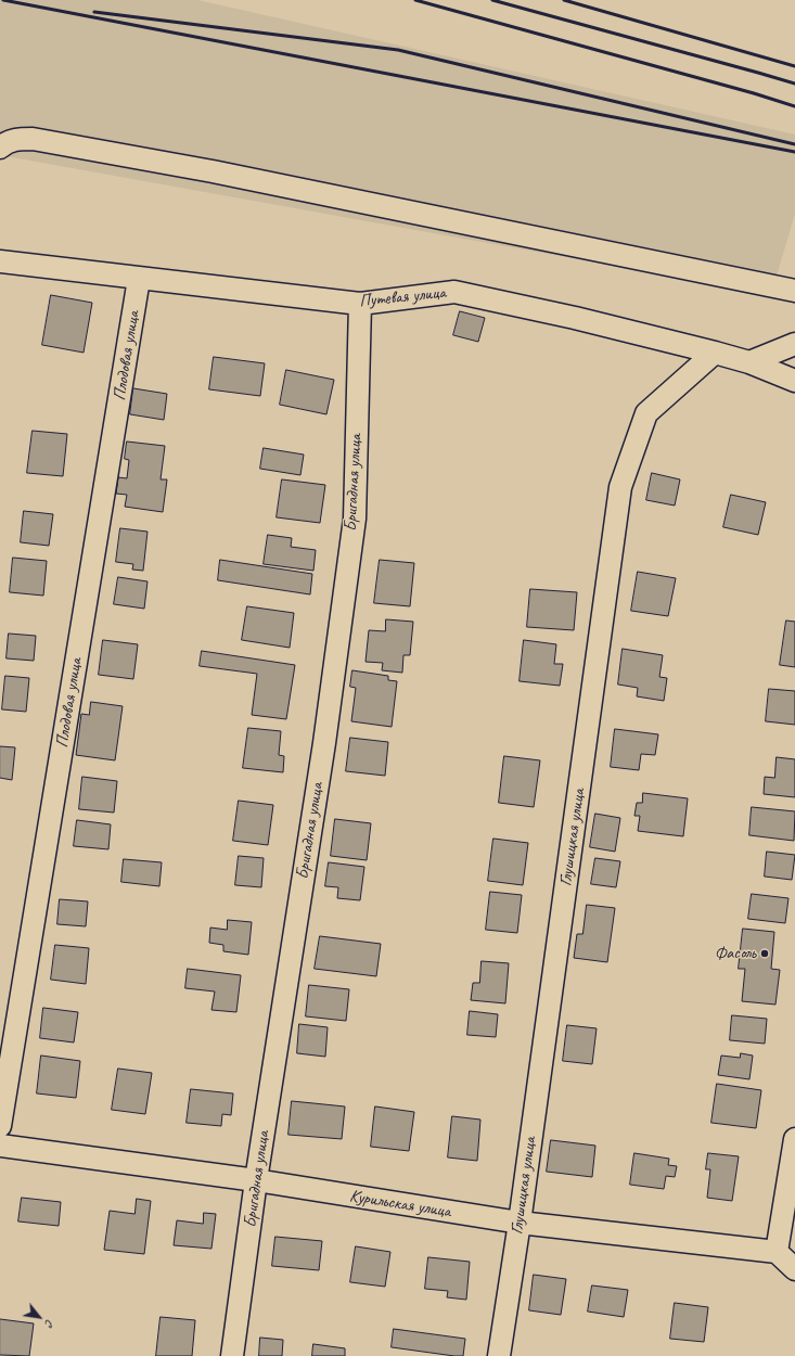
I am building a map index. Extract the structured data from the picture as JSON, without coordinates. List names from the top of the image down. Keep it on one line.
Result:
{"streets":{"street":["Путевая улица","Плодовая улица","Бригадная улица","Глушицкая улица","Курильская улица"]},"crossings":[["Путевая улица","Плодовая улица"],["Путевая улица","Бригадная улица"],["Путевая улица","Глушицкая улица"],["Бригадная улица","Курильская улица"],["Глушицкая улица","Курильская улица"]],"places":["Фасоль"],"north":"bottom right"}
